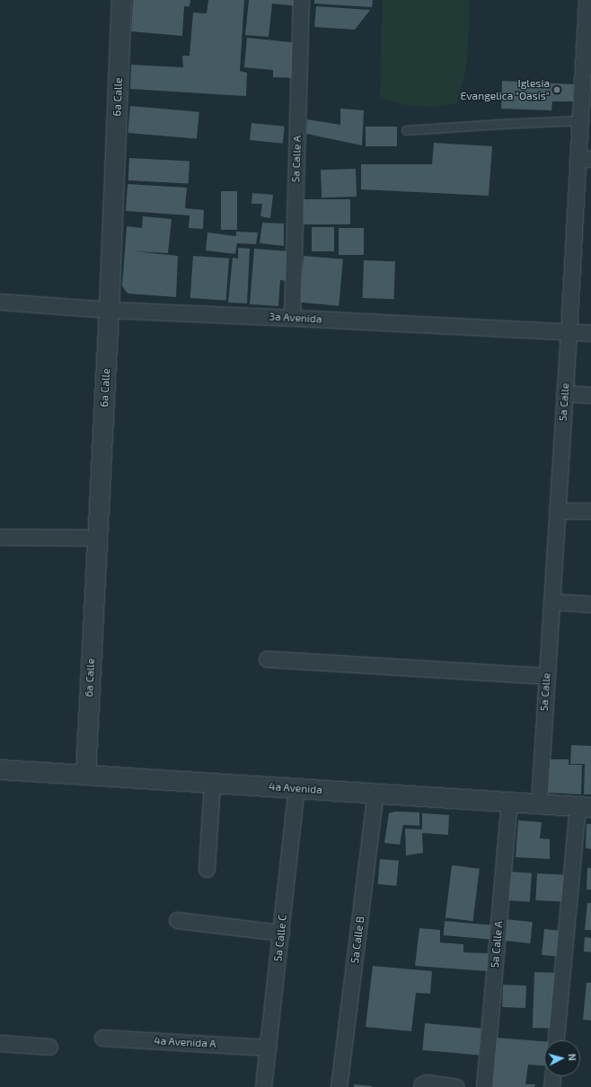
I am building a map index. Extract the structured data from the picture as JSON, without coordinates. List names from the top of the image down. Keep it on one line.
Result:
{"streets":{"street":["6a Calle","5a Calle A","3a Avenida","5a Calle","4a Avenida","5a Calle C","5a Calle B","4a Avenida A"]},"crossings":[["6a Calle","3a Avenida"],["6a Calle","4a Avenida"],["5a Calle A","3a Avenida"],["5a Calle A","4a Avenida"],["3a Avenida","5a Calle"],["5a Calle","4a Avenida"],["4a Avenida","5a Calle C"],["4a Avenida","5a Calle B"],["5a Calle C","4a Avenida A"]],"places":["Iglesia Evangelica \"Oasis\""],"north":"right"}
